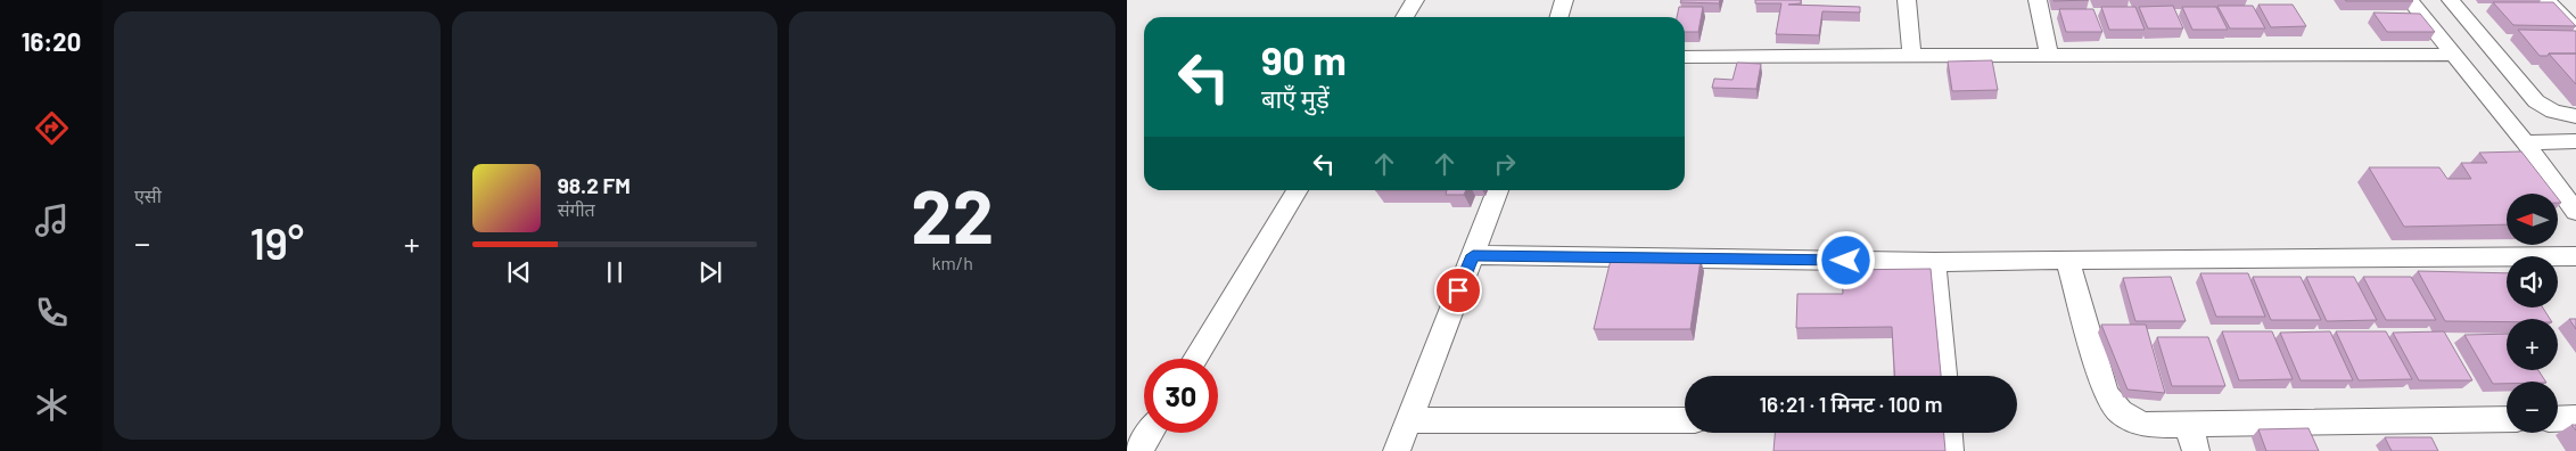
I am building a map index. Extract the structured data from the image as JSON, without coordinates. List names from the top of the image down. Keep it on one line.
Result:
{"north":"left","page":{"tabs":"16:20","tile":["एसी",["22","km/h"]],"turn":["90 m","बाएँ मुड़ें"],"song":["98.2 FM","संगीत"],"map_buttons":["+","−"],"heat":["−","19°","+"],"limit":"30","trip":"16:21 · 1 मिनट · 100 m"}}
